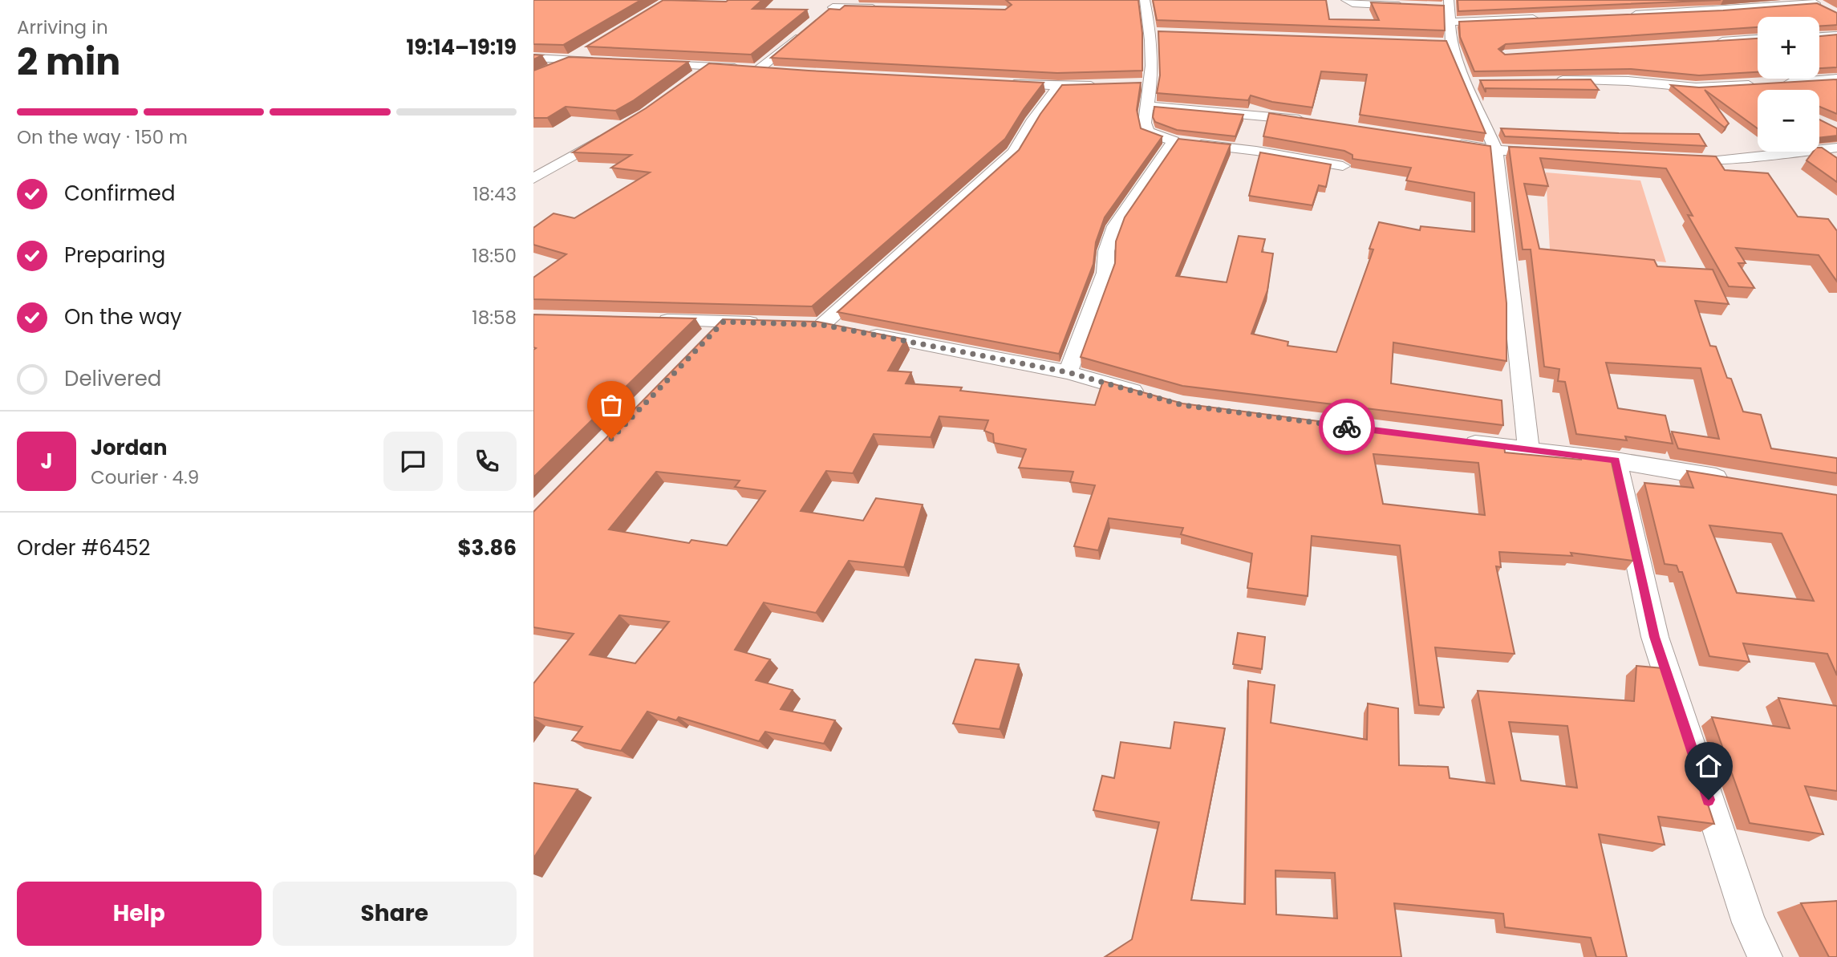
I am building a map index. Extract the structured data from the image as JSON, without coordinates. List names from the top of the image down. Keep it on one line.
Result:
{"page":{"heading":["2 min","Arriving in","19:14–19:19"],"panel":["Jordan","Courier · 4.9","Order #6452","$3.86"],"map_buttons":["+","−"],"bar":"On the way · 150 m","list":[["Confirmed","18:43"],["Preparing","18:50"],["On the way","18:58"],"Delivered"],"round":"J","buttons":["Help","Share"]}}
